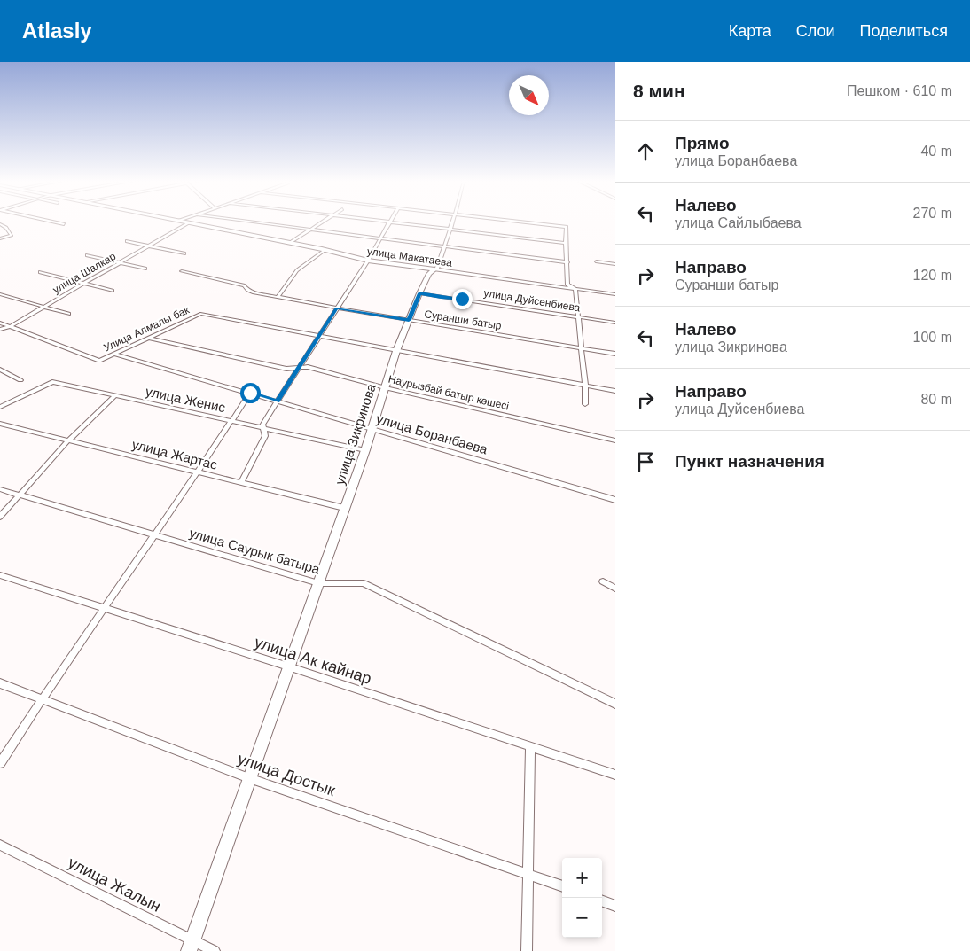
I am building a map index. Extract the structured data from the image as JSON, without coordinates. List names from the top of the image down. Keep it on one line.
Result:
{"streets":{"street":["улица Макатаева","улица Шалкар","улица Дуйсенбиева","Суранши батыр","Улица Алмалы бак","Наурызбай батыр көшесі","улица Женис","улица Зикринова","улица Боранбаева","улица Жартас","улица Саурык батыра","улица Ак кайнар","улица Достык","улица Жалын"]},"crossings":[["улица Макатаева","улица Шалкар"],["улица Макатаева","улица Зикринова"],["улица Шалкар","Улица Алмалы бак"],["улица Дуйсенбиева","улица Зикринова"],["Суранши батыр","улица Зикринова"],["Улица Алмалы бак","Наурызбай батыр көшесі"],["Улица Алмалы бак","улица Боранбаева"],["Наурызбай батыр көшесі","улица Зикринова"],["улица Женис","улица Зикринова"],["улица Зикринова","улица Боранбаева"],["улица Зикринова","улица Жартас"],["улица Зикринова","улица Саурык батыра"],["улица Зикринова","улица Ак кайнар"],["улица Зикринова","улица Достык"],["улица Зикринова","улица Жалын"]],"north":"bottom right","page":{"header":"Atlasly","nav":["Карта","Слои","Поделиться"],"heading":["8 мин","Пешком · 610 m"],"list":[["Прямо","улица Боранбаева","40 m"],["Налево","улица Сайлыбаева","270 m"],["Направо","Суранши батыр","120 m"],["Налево","улица Зикринова","100 m"],["Направо","улица Дуйсенбиева","80 m"],"Пункт назначения"],"map_buttons":["+","−"]}}
